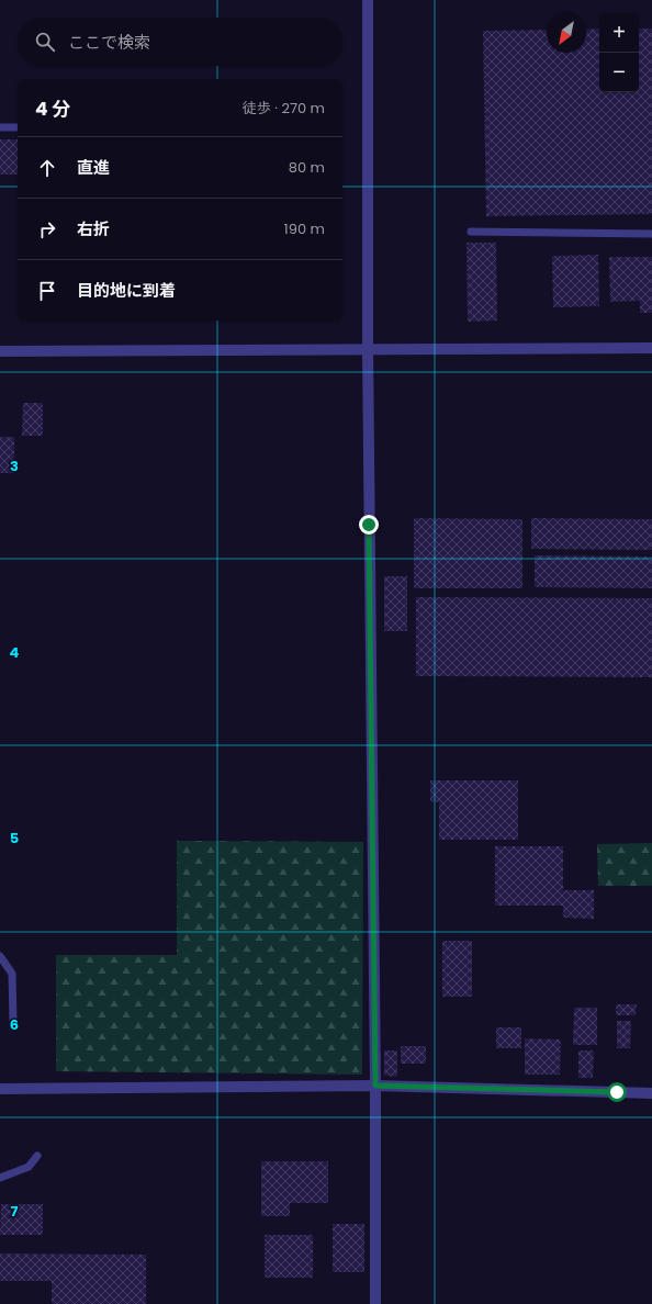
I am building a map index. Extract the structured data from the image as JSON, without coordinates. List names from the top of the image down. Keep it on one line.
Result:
{"north":"bottom left","page":{"map_buttons":["+","−"],"search":"ここで検索","heading":["4 分","徒歩 · 270 m"],"list":[["直進","80 m"],["右折","190 m"],"目的地に到着"]},"grid":{"rows":["3","4","5","6","7"]}}
